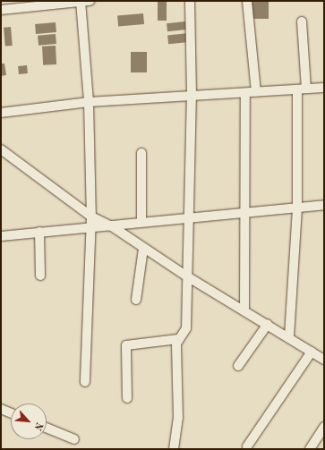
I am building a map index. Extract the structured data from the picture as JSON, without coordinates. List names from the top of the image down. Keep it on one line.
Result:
{"north":"bottom right"}
